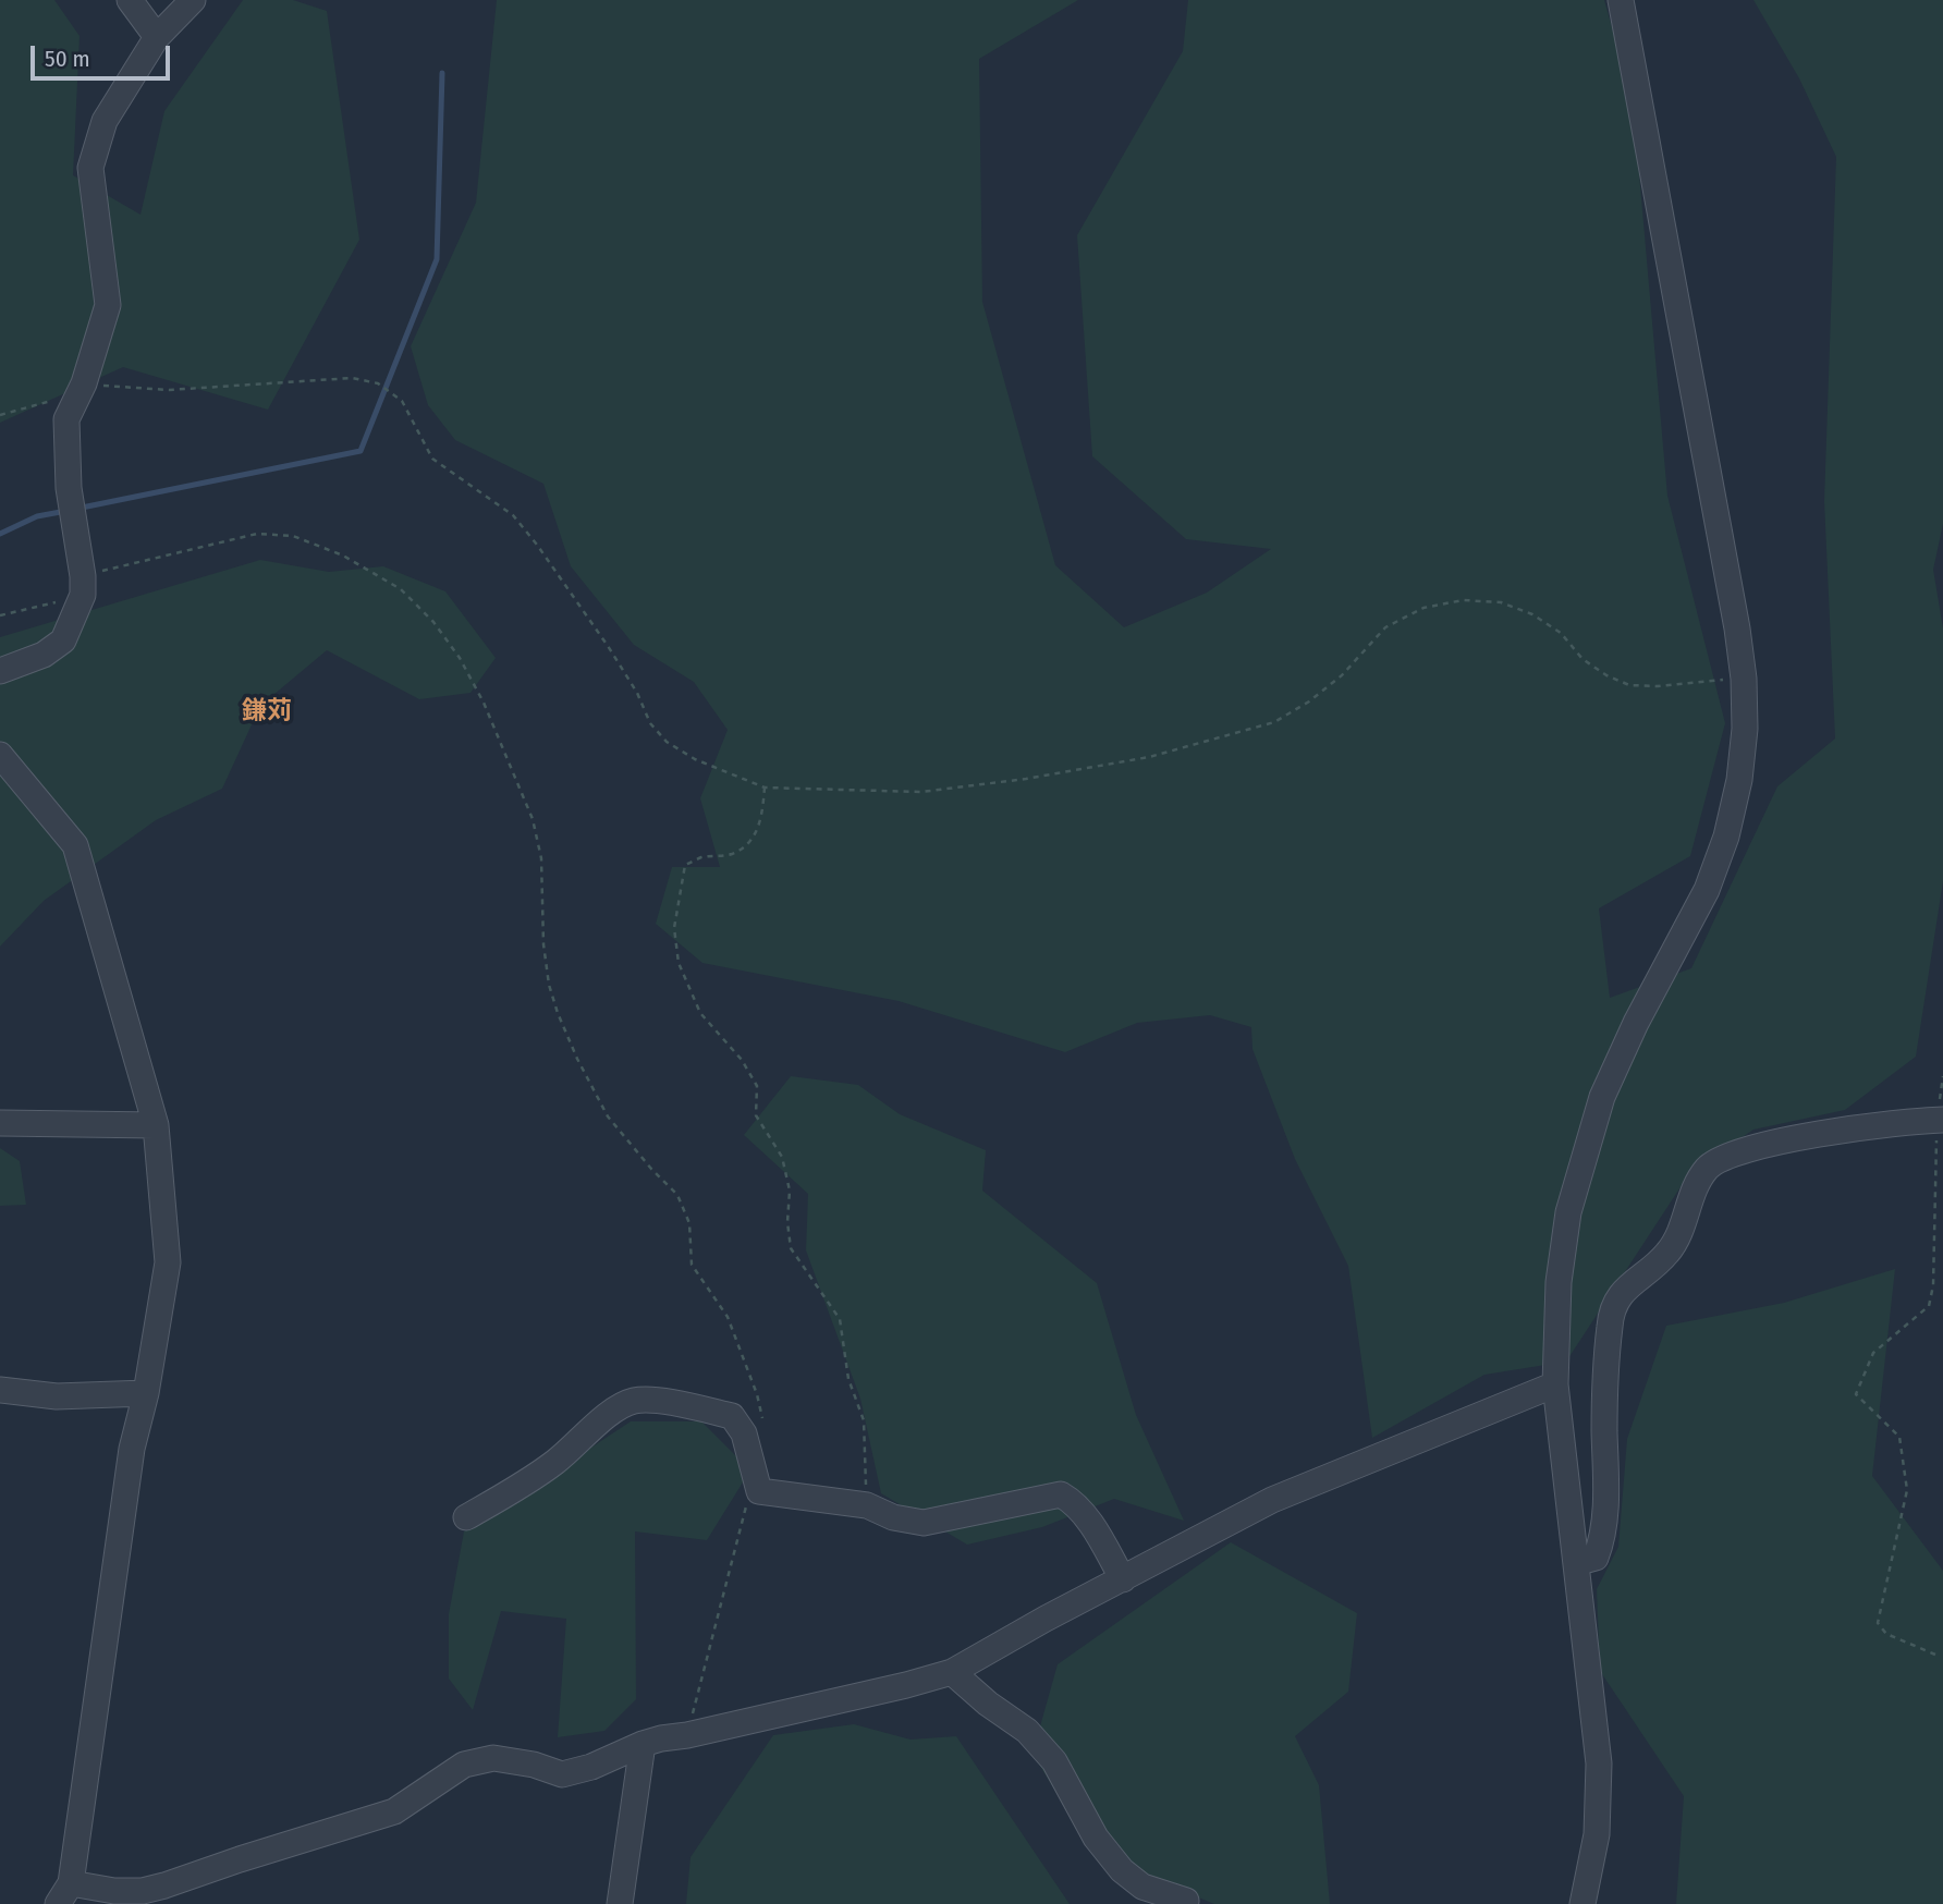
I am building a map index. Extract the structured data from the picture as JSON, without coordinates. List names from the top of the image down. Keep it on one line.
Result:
{"districts":["鎌苅"],"scale_bar":"50 m"}
